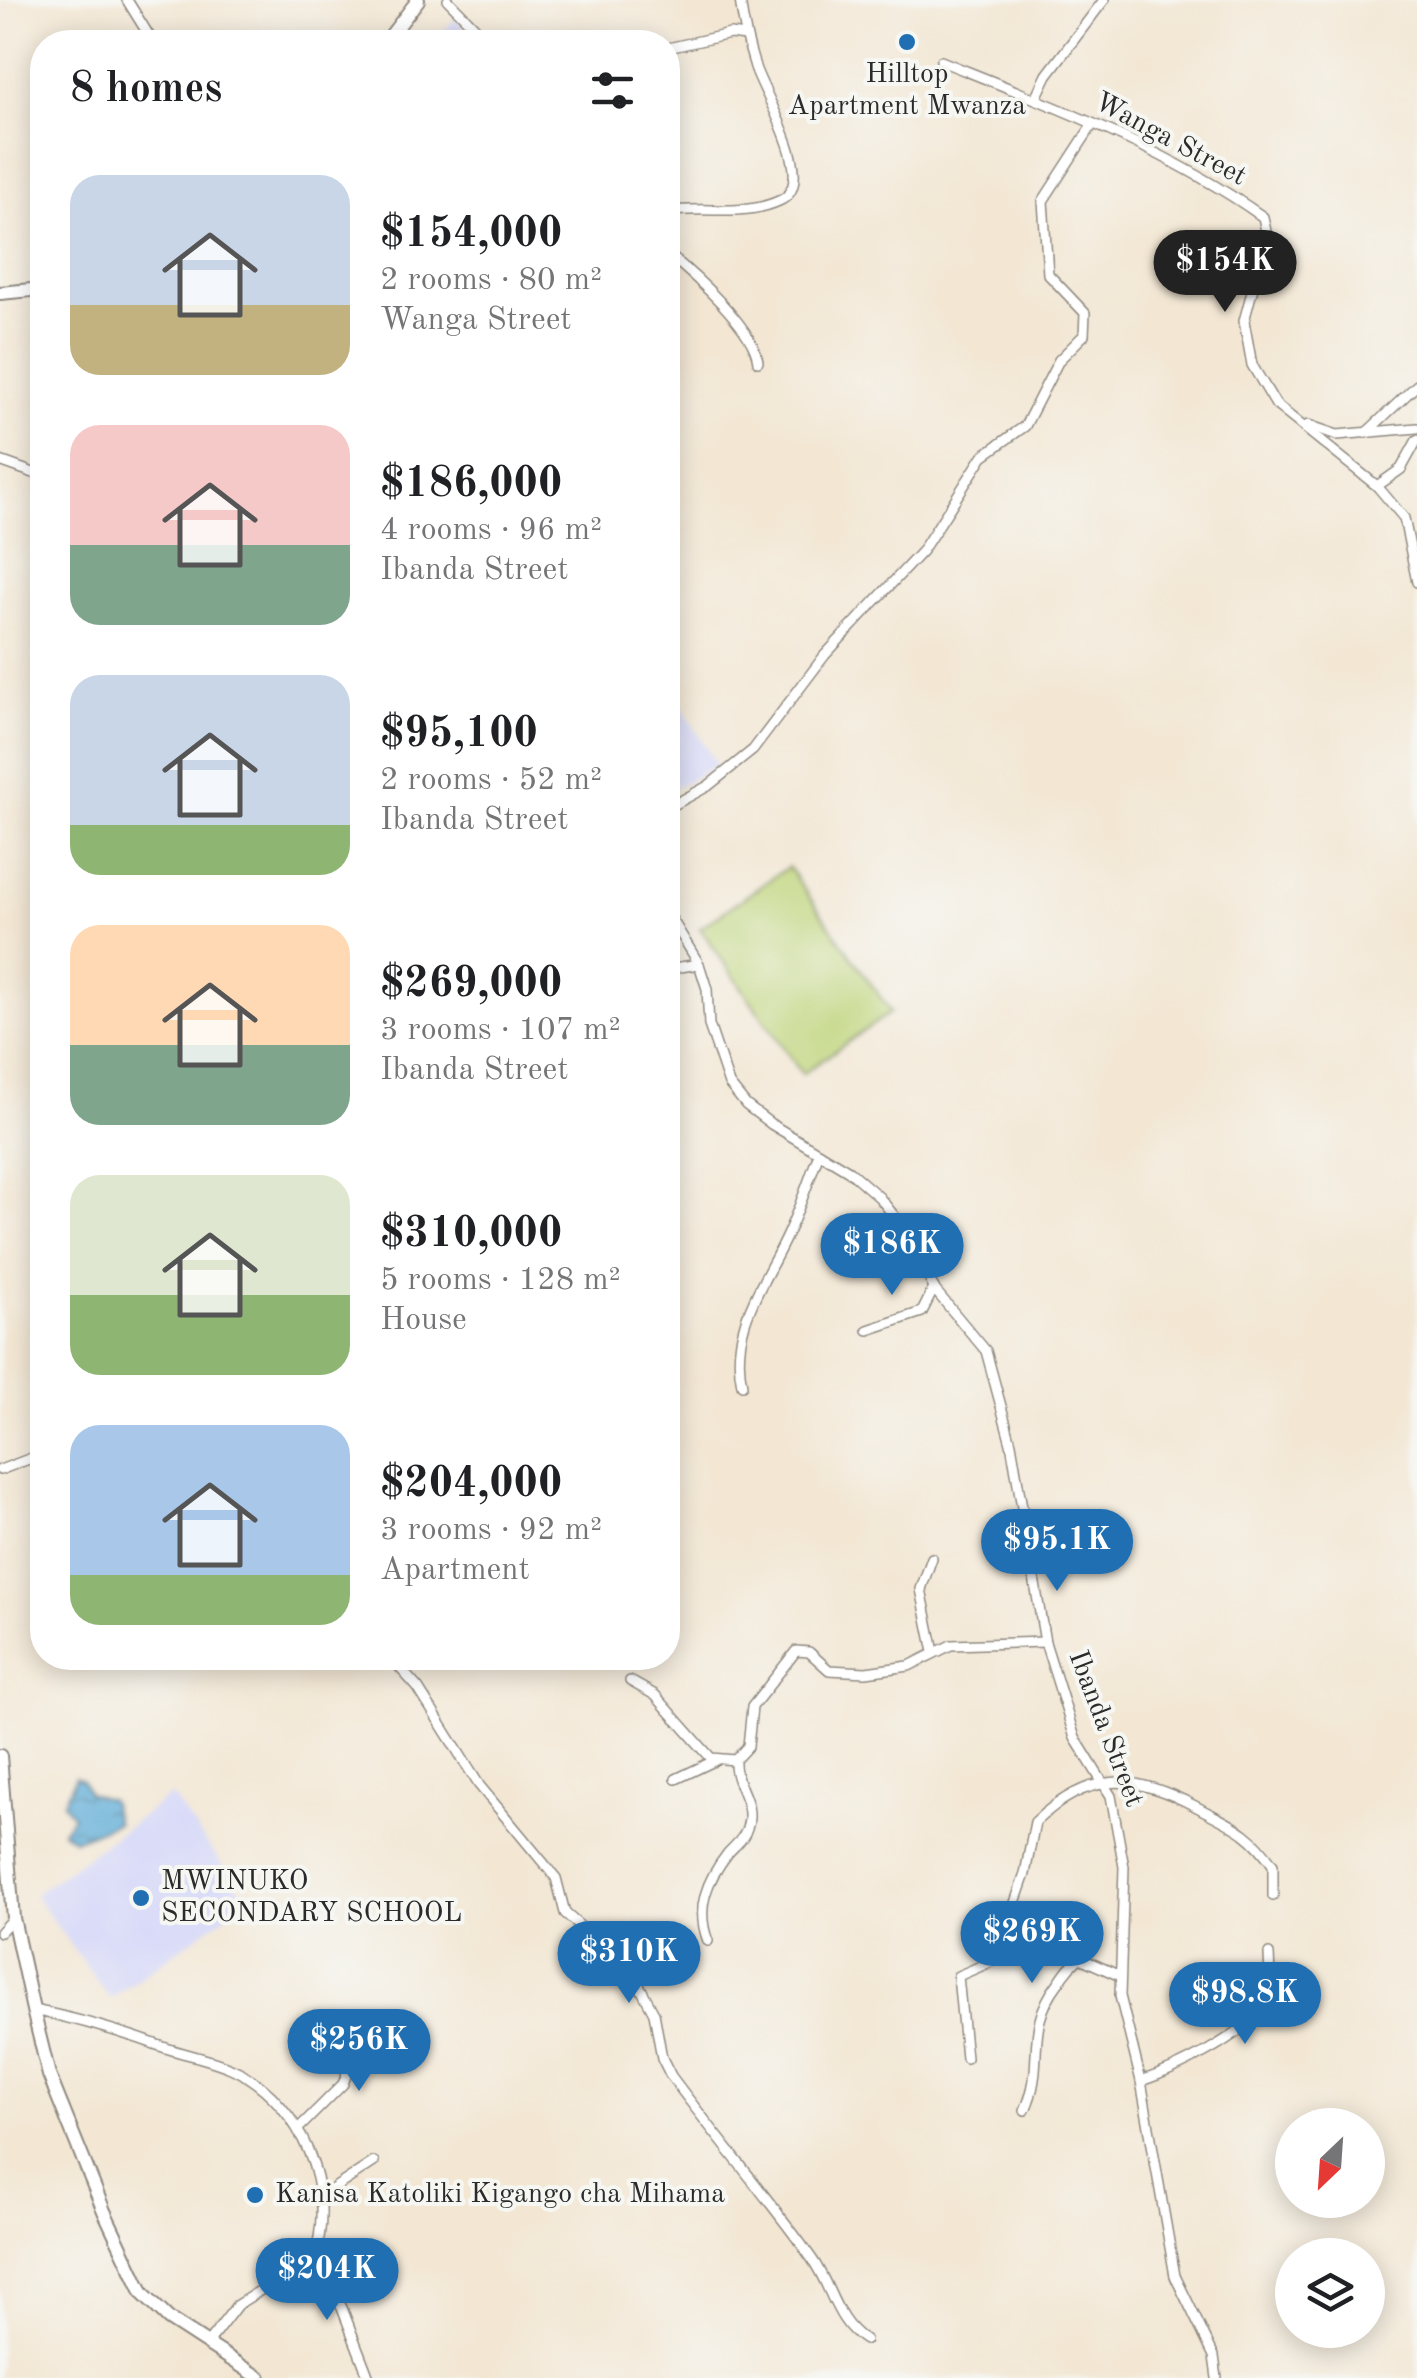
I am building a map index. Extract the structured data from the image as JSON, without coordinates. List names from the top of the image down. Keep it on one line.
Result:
{"streets":{"street":["Wanga Street","Ibanda Street"]},"places":["Hilltop Apartment Mwanza","MWINUKO SECONDARY SCHOOL","Kanisa Katoliki Kigango cha Mihama"],"north":"bottom left","page":{"heading":"8 homes","list":[{"name":"$154,000","note":"2 rooms · 80 m² · Wanga Street"},{"name":"$186,000","note":"4 rooms · 96 m² · Ibanda Street"},{"name":"$95,100","note":"2 rooms · 52 m² · Ibanda Street"},{"name":"$269,000","note":"3 rooms · 107 m² · Ibanda Street"},{"name":"$310,000","note":"5 rooms · 128 m² · House"},{"name":"$204,000","note":"3 rooms · 92 m² · Apartment"}],"price":["$154K","$186K","$95.1K","$269K","$310K","$98.8K","$256K","$204K"]}}
